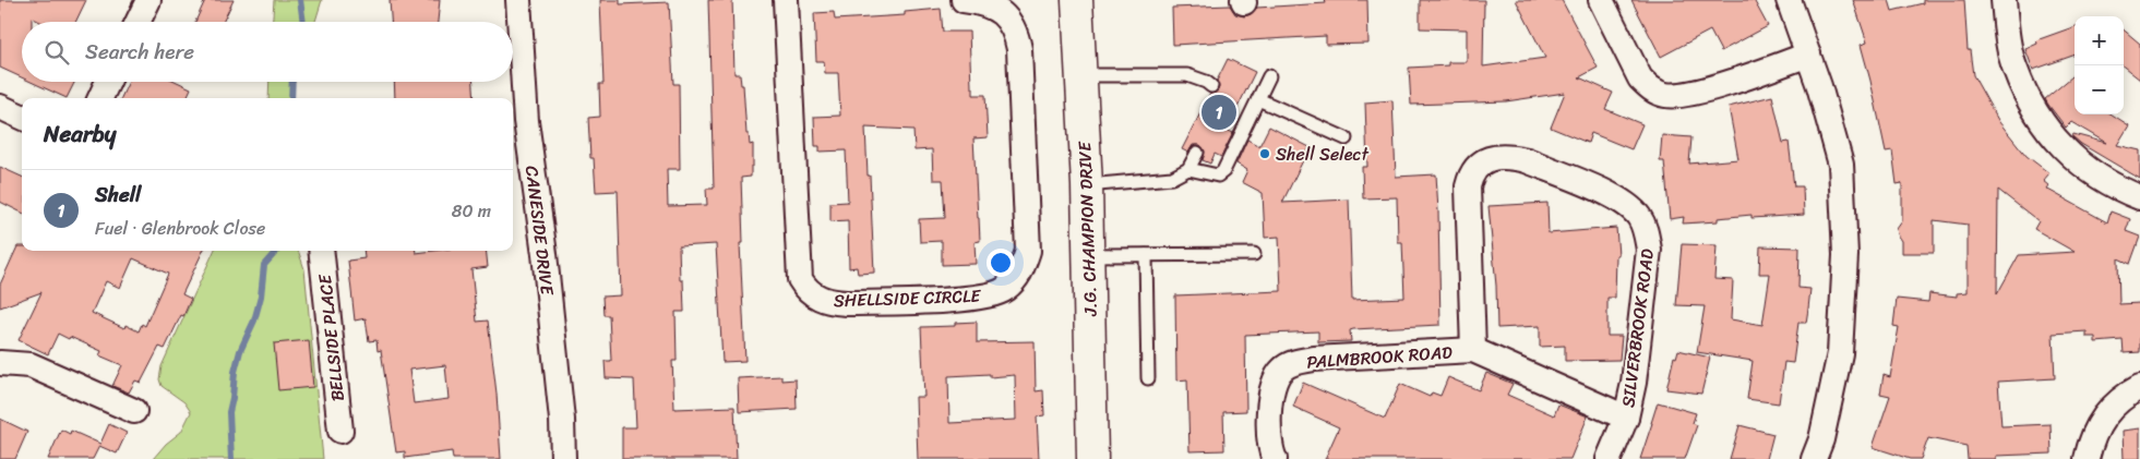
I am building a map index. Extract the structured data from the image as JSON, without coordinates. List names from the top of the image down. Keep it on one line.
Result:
{"streets":{"main road":["J.G. CHAMPION DRIVE"],"street":["CANESIDE DRIVE","SHELLSIDE CIRCLE","SILVERBROOK ROAD","BELLSIDE PLACE","PALMBROOK ROAD"]},"crossings":[["SILVERBROOK ROAD","PALMBROOK ROAD"]],"places":["Shell Select"],"page":{"map_buttons":["+","−"],"search":"Search here","pins":"1","heading":"Nearby","list":[{"mark":"1","name":"Shell","note":"Fuel · Glenbrook Close","value":"80 m"}]}}
